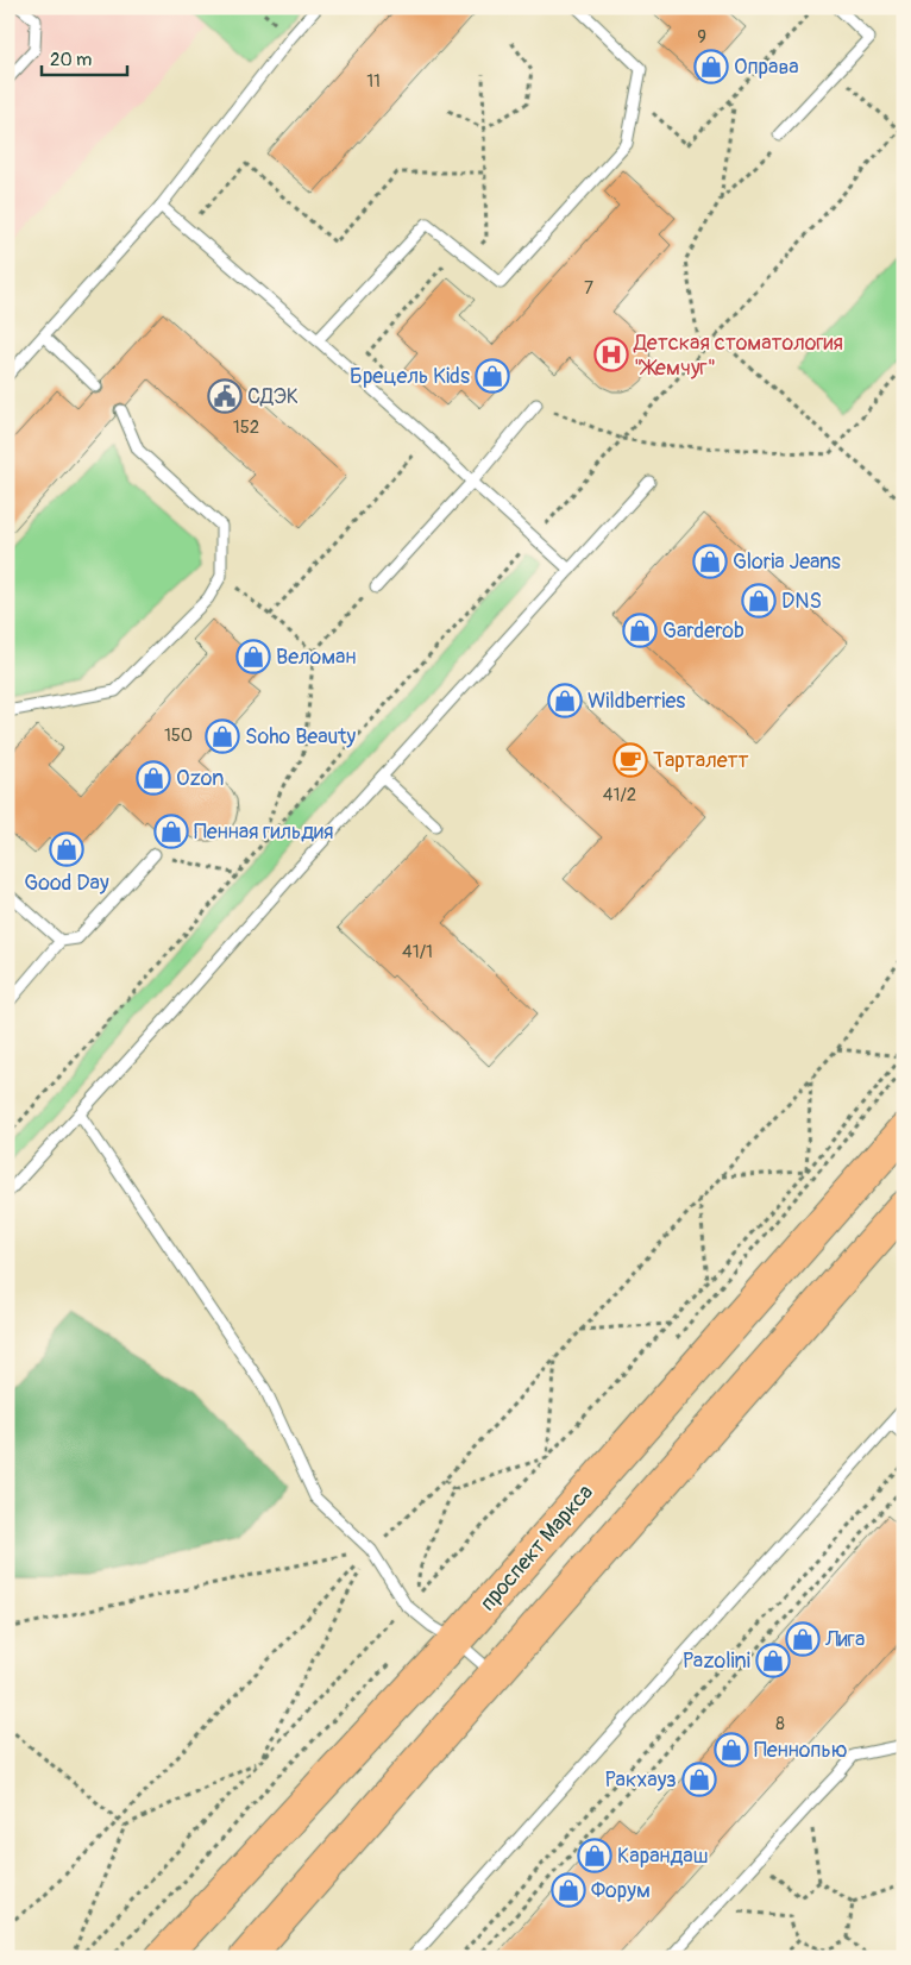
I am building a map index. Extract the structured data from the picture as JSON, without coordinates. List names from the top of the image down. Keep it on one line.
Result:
{"streets":{"main road":["проспект Маркса"]},"places":{"shop":["Оправа","Брецель Kids","Gloria Jeans","DNS","Garderob","Веломан","Wildberries","Soho Beauty","Ozon","Пенная гильдия","Good Day","Лига","Pazolini","Пеннопью","Ракхауз","Карандаш","Форум"],"hospital":["Детская стоматология \"Жемчуг\""],"public building":["СДЭК"],"cafe":["Тарталетт"]},"house_numbers":["9","11","7","152","150","41/2","41/1","8"],"scale_bar":"20 m"}
